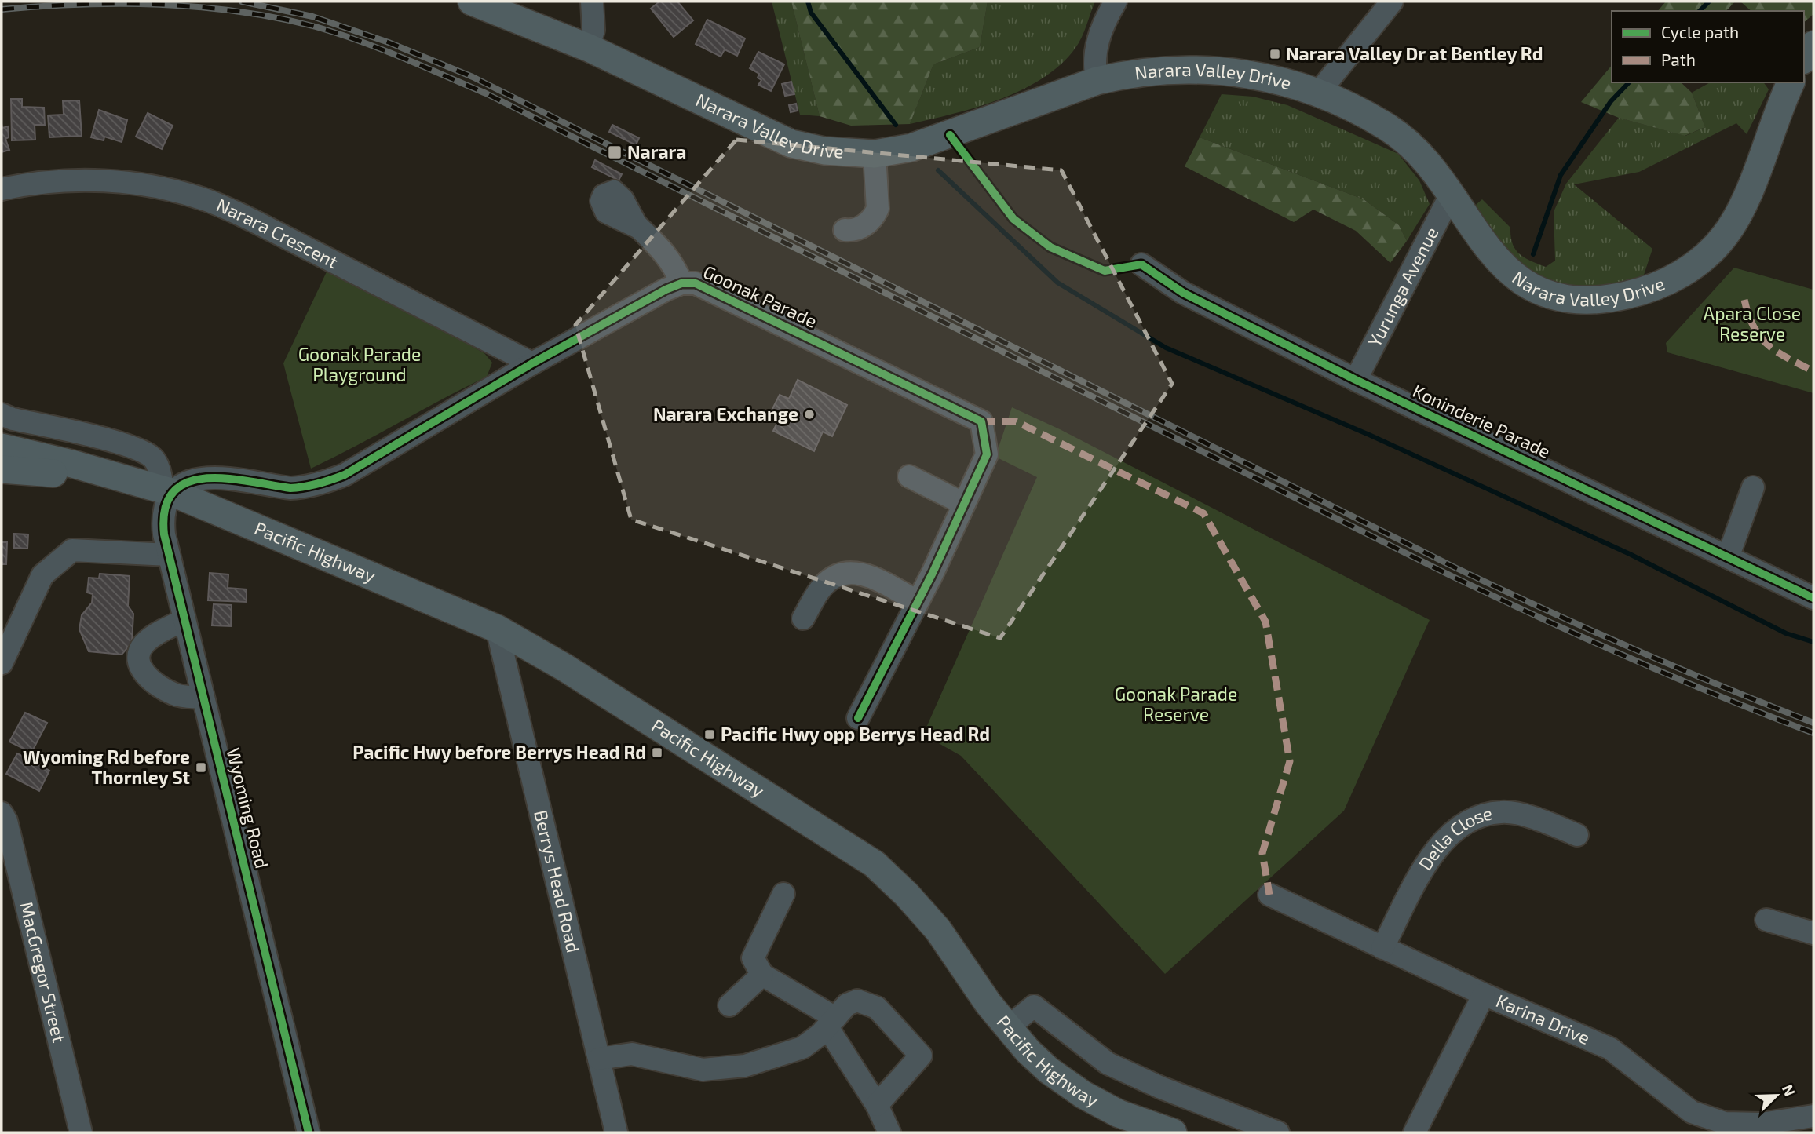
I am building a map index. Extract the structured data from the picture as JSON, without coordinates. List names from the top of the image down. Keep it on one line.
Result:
{"streets":{"main road":["Narara Valley Drive","Pacific Highway"],"street":["Narara Crescent","Yurunga Avenue","Goonak Parade","Koninderie Parade","Wyoming Road","Della Close","Berrys Head Road","MacGregor Street","Karina Drive"]},"crossings":[["Narara Valley Drive","Yurunga Avenue"],["Narara Crescent","Goonak Parade"],["Yurunga Avenue","Koninderie Parade"],["Goonak Parade","Pacific Highway"],["Goonak Parade","Wyoming Road"],["Pacific Highway","Wyoming Road"],["Pacific Highway","Berrys Head Road"],["Della Close","Karina Drive"]],"parks":["Apara Close Reserve","Goonak Parade Playground","Goonak Parade Reserve"],"places":{"transit":["Narara Valley Dr at Bentley Rd","Narara","Pacific Hwy opp Berrys Head Rd","Pacific Hwy before Berrys Head Rd","Wyoming Rd before Thornley St"],"other":["Narara Exchange"]},"legend":["Cycle path","Path"],"north":"top right"}
